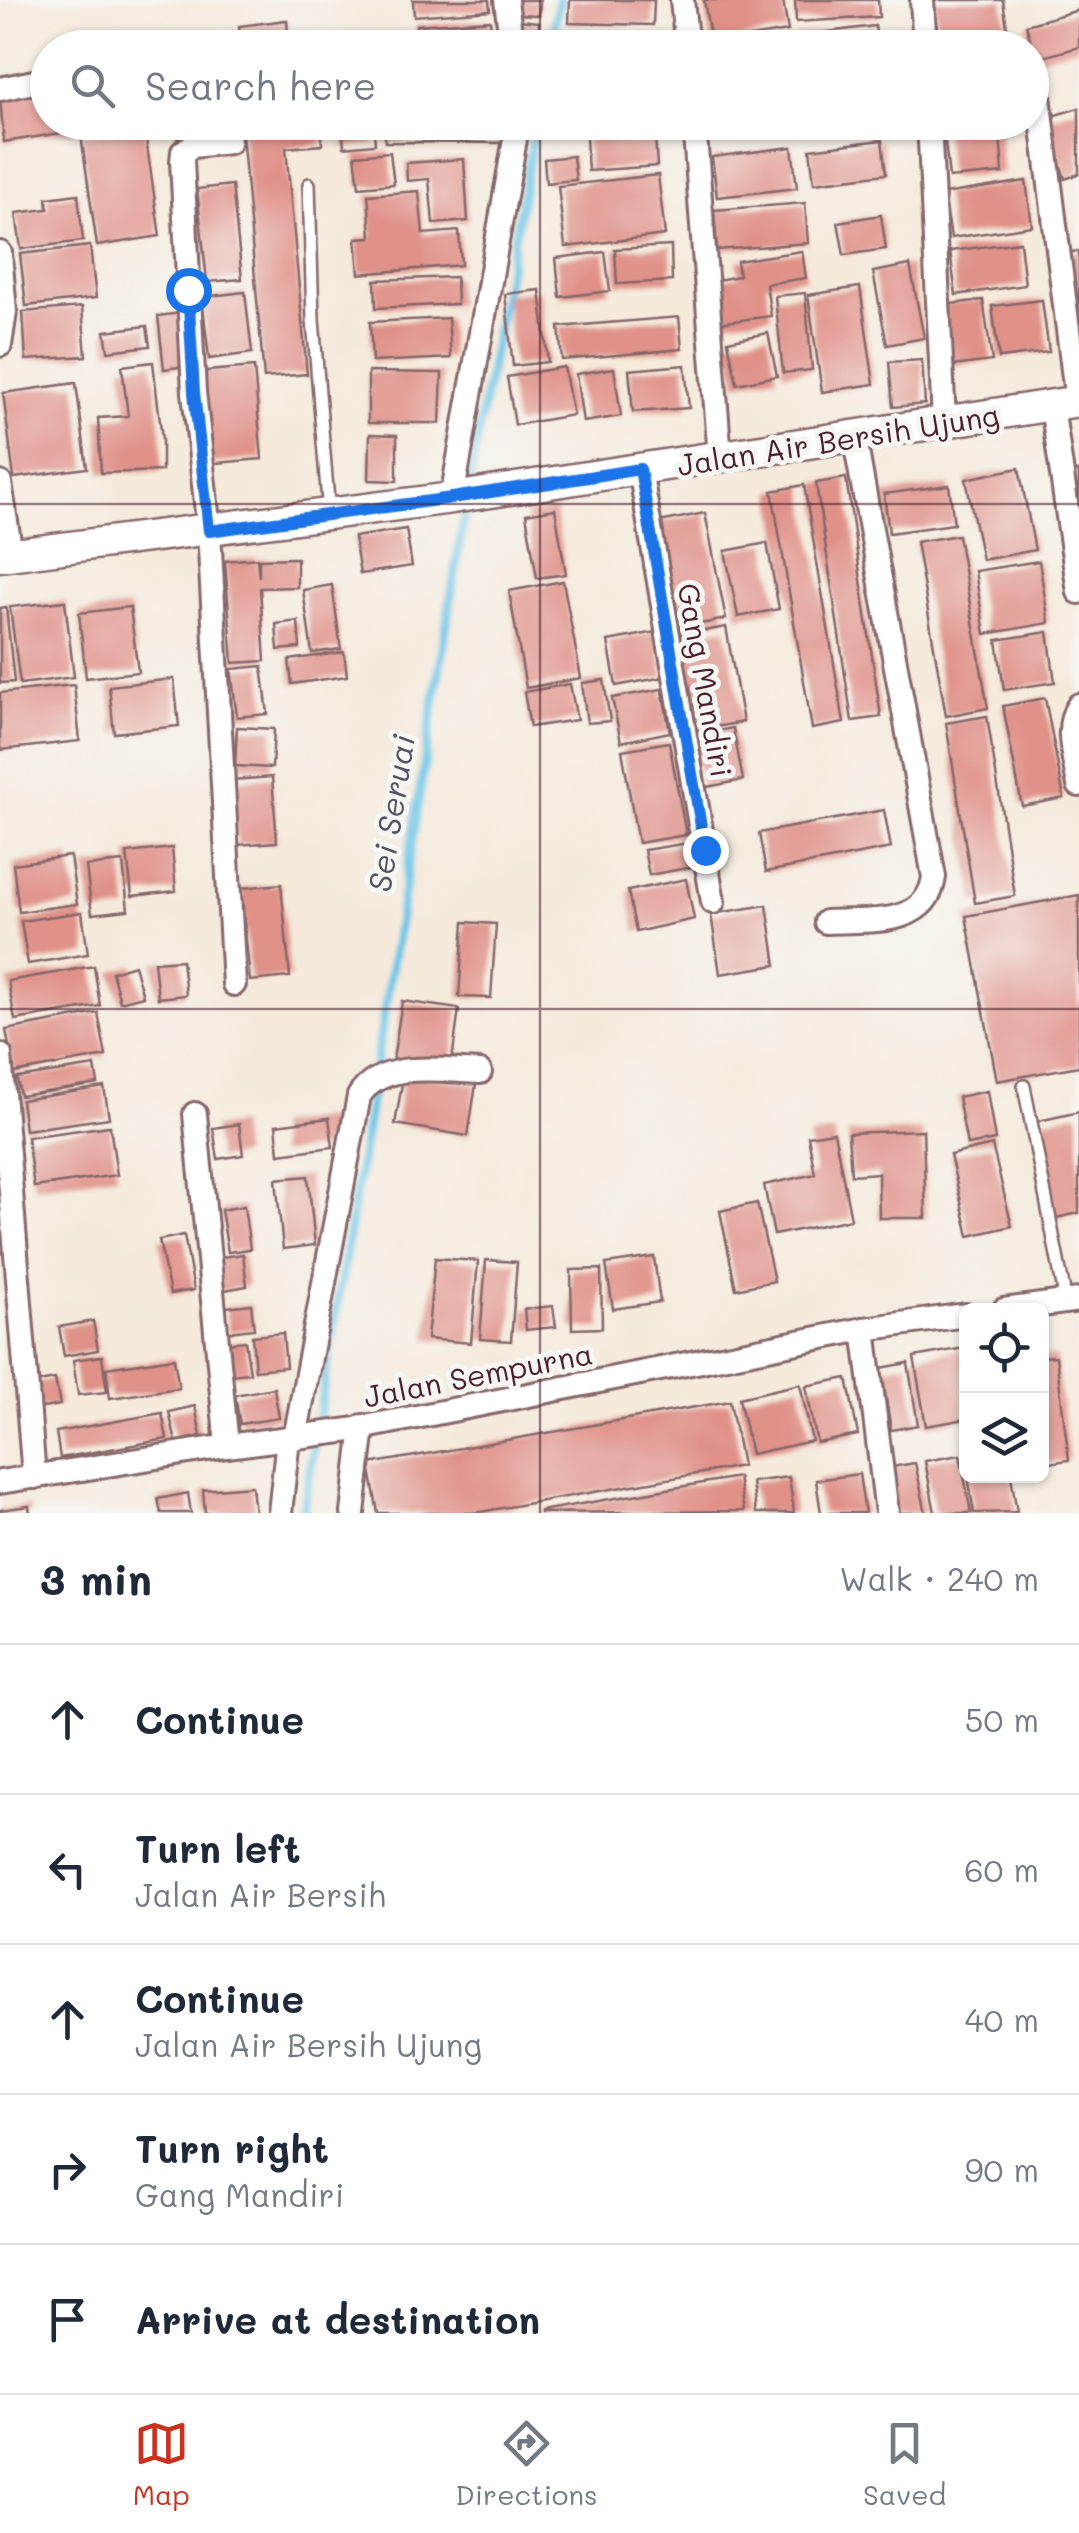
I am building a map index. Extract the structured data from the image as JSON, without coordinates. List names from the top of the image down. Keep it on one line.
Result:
{"streets":{"street":["Jalan Air Bersih Ujung","Gang Mandiri","Jalan Sempurna"]},"crossings":[["Jalan Air Bersih Ujung","Gang Mandiri"]],"water":["Sei Seruai"],"page":{"search":"Search here","heading":["3 min","Walk · 240 m"],"list":[["Continue","50 m"],["Turn left","Jalan Air Bersih","60 m"],["Continue","Jalan Air Bersih Ujung","40 m"],["Turn right","Gang Mandiri","90 m"],"Arrive at destination"],"nav":["Map","Directions","Saved"]}}
